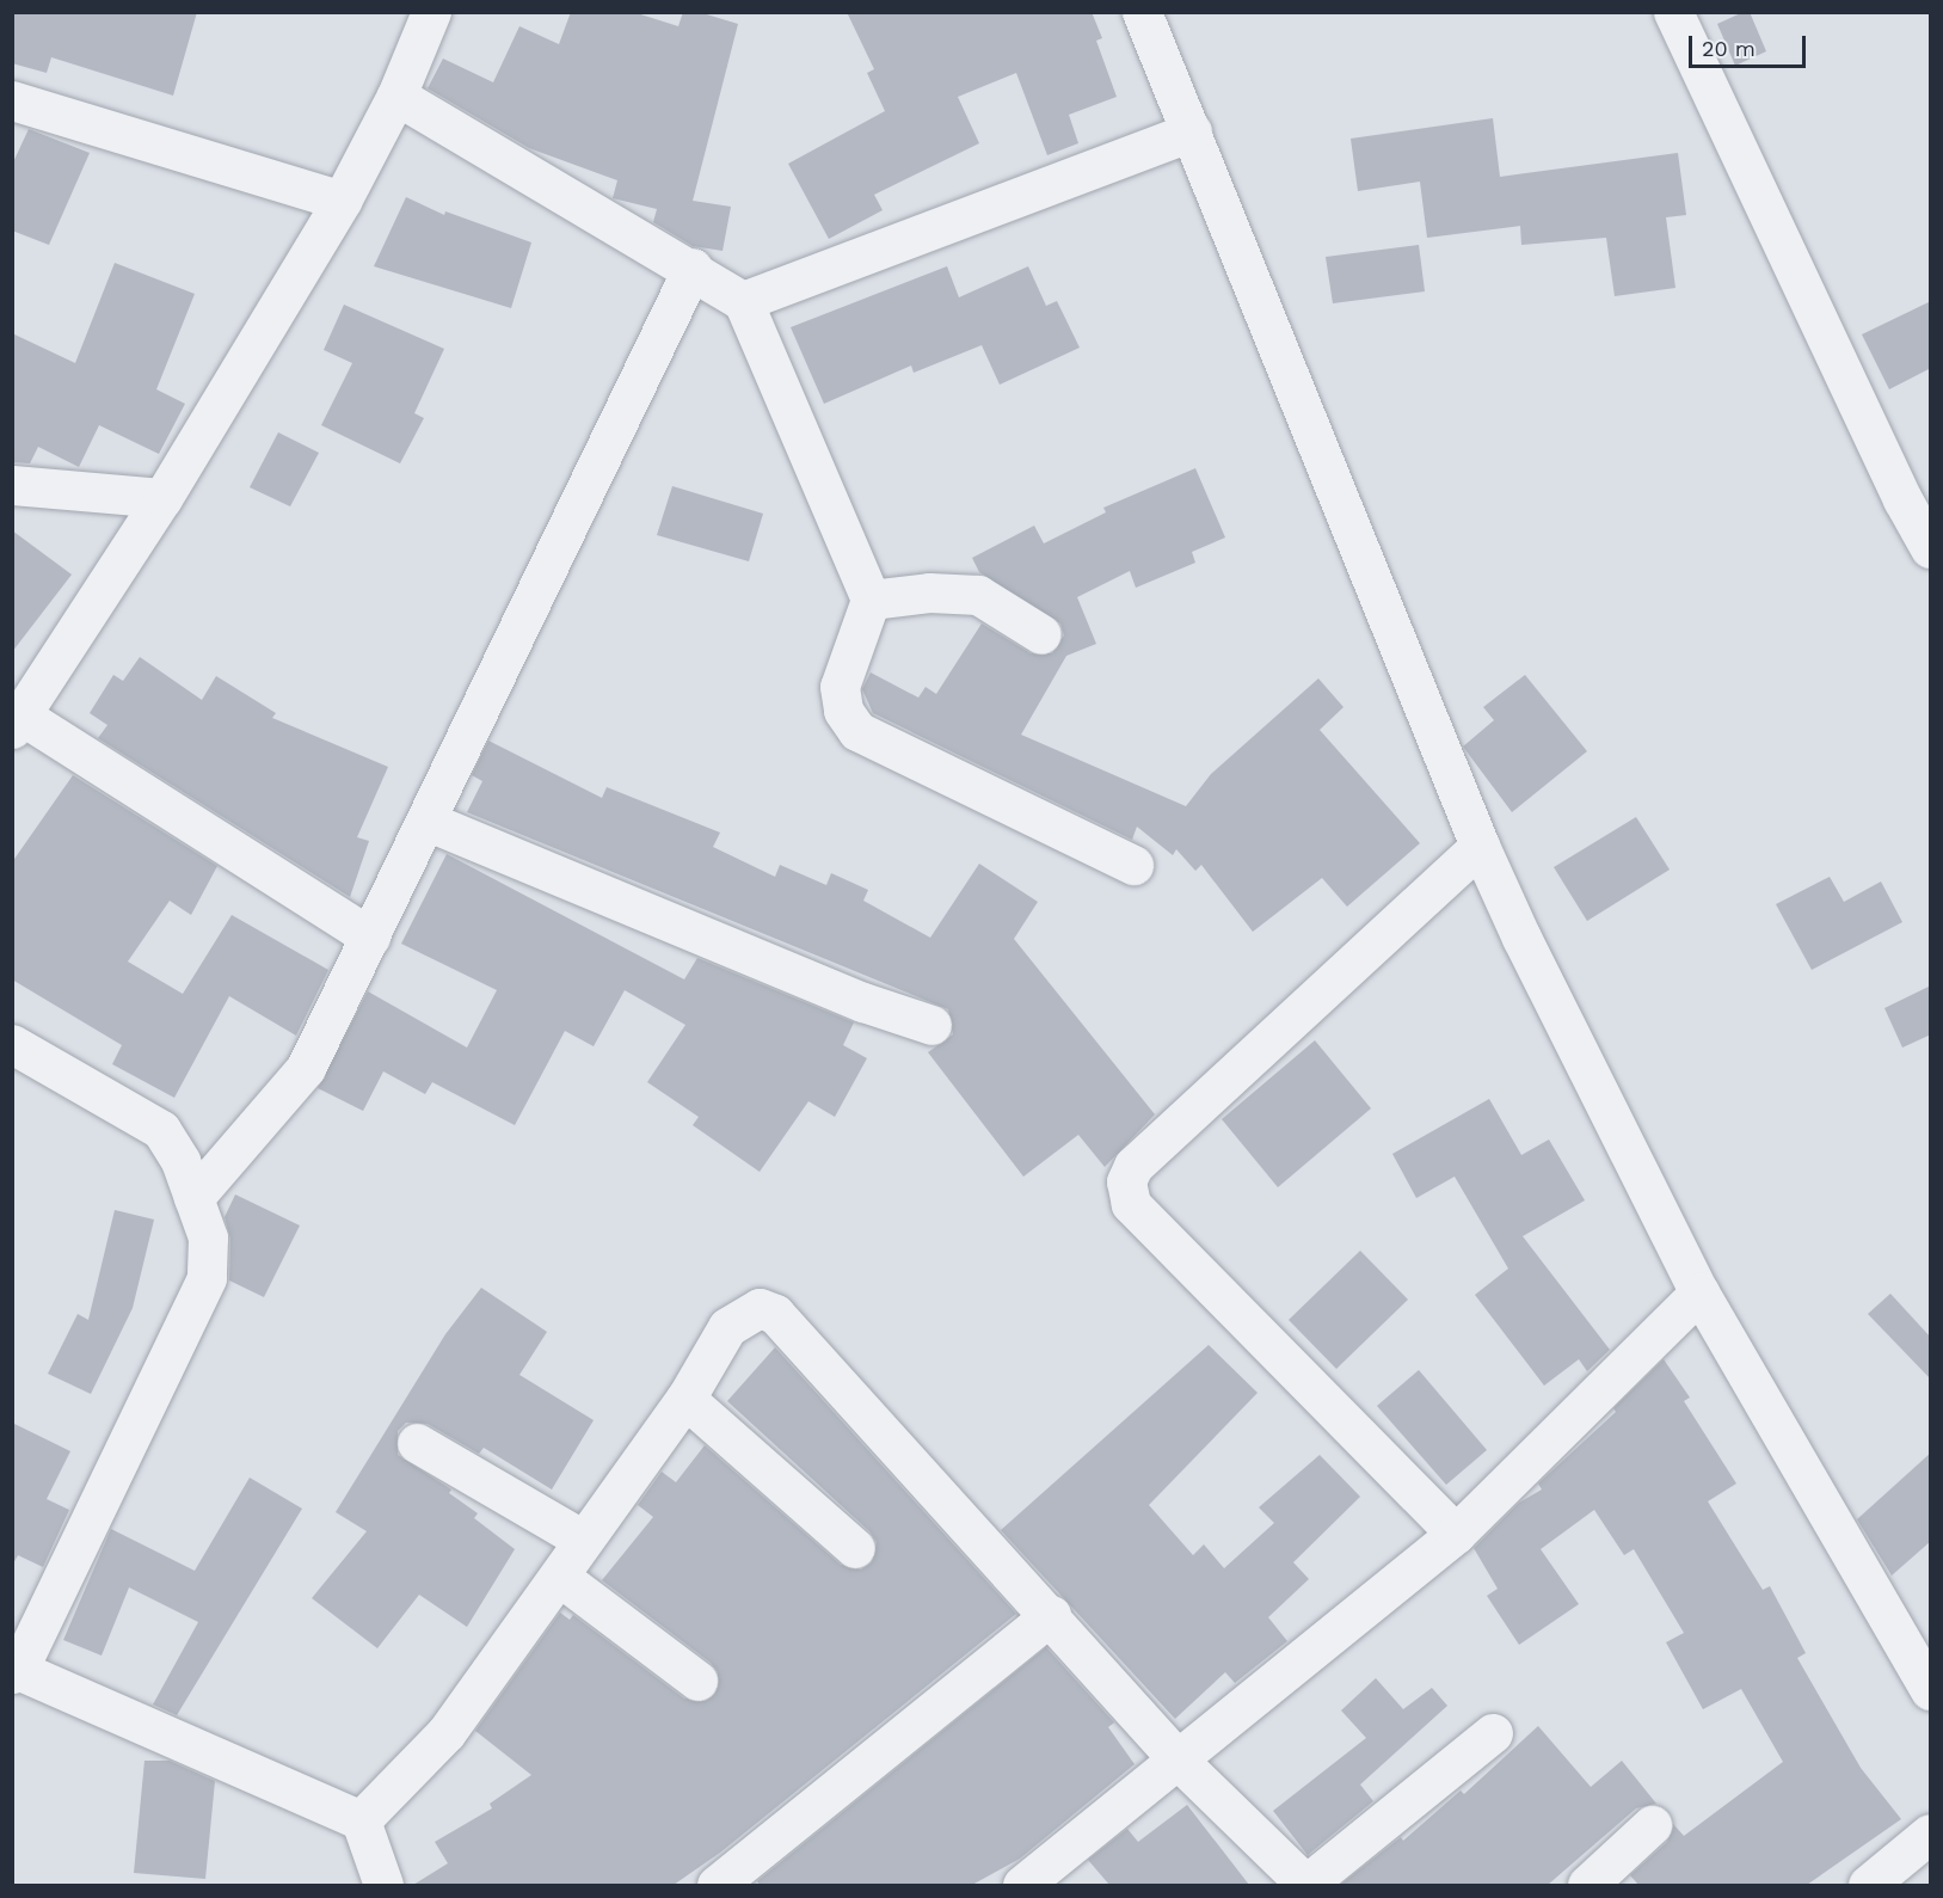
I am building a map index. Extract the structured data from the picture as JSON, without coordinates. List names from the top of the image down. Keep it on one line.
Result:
{"scale_bar":"20 m"}
